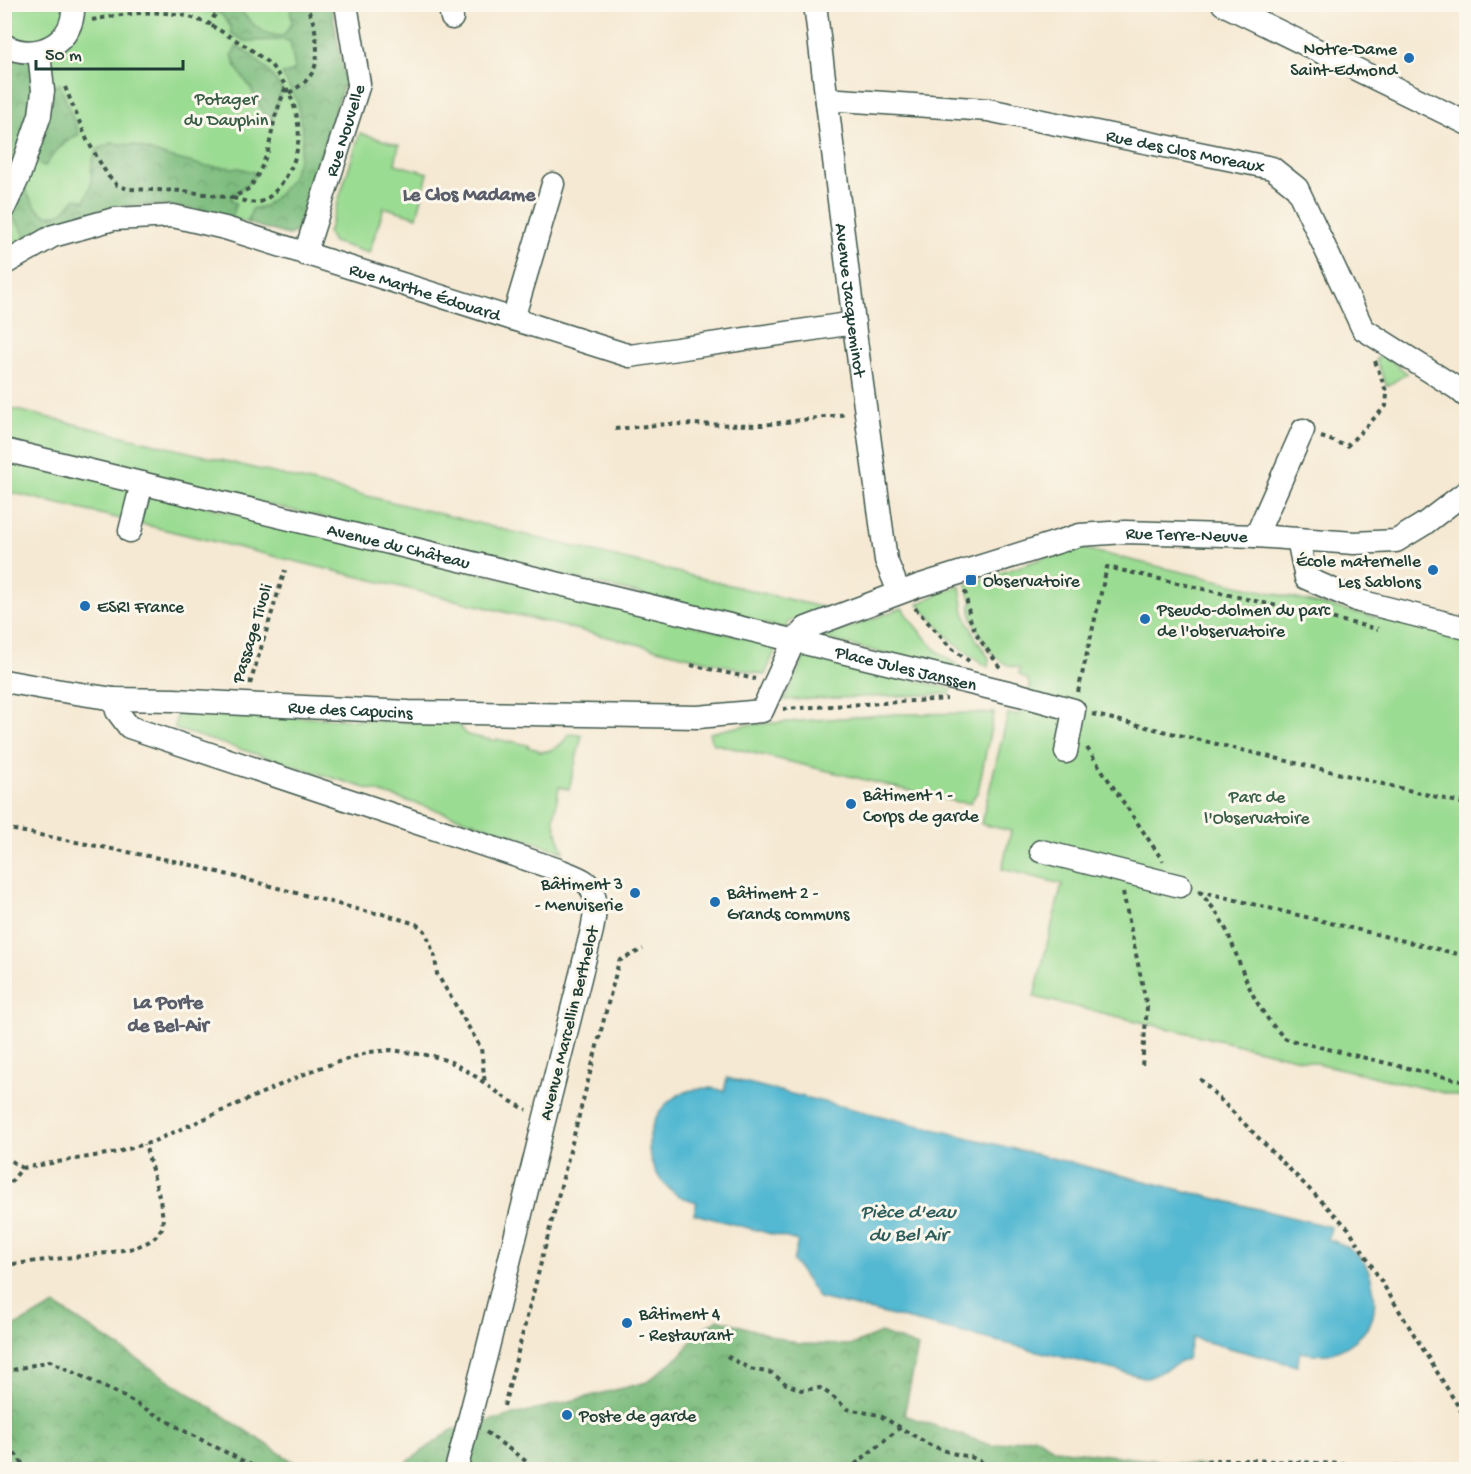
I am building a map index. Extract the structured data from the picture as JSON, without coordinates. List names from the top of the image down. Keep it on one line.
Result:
{"streets":{"street":["Rue Nouvelle","Rue des Clos Moreaux","Rue Marthe Édouard","Avenue Jacqueminot","Rue Terre-Neuve","Avenue du Château","Place Jules Janssen","Rue des Capucins","Avenue Marcellin Berthelot"],"path":["Passage Tivoli"]},"crossings":[["Rue Nouvelle","Rue Marthe Édouard"],["Rue des Clos Moreaux","Avenue Jacqueminot"],["Rue Marthe Édouard","Avenue Jacqueminot"],["Avenue Jacqueminot","Rue Terre-Neuve"],["Avenue Jacqueminot","Place Jules Janssen"],["Rue Terre-Neuve","Place Jules Janssen"],["Avenue du Château","Place Jules Janssen"],["Passage Tivoli","Rue des Capucins"],["Place Jules Janssen","Rue des Capucins"],["Rue des Capucins","Avenue Marcellin Berthelot"]],"districts":["Le Clos Madame","La Porte de Bel-Air"],"water":["Pièce d'eau du Bel Air"],"parks":["Potager du Dauphin","Parc de l'Observatoire"],"places":{"other":["Notre-Dame Saint-Edmond","École maternelle Les Sablons","ESRI France","Pseudo-dolmen du parc de l'observatoire","Bâtiment 1 - Corps de garde","Bâtiment 3 - Menuiserie","Bâtiment 2 - Grands communs","Bâtiment 4 - Restaurant","Poste de garde"],"transit":["Observatoire"]},"scale_bar":"50 m"}
